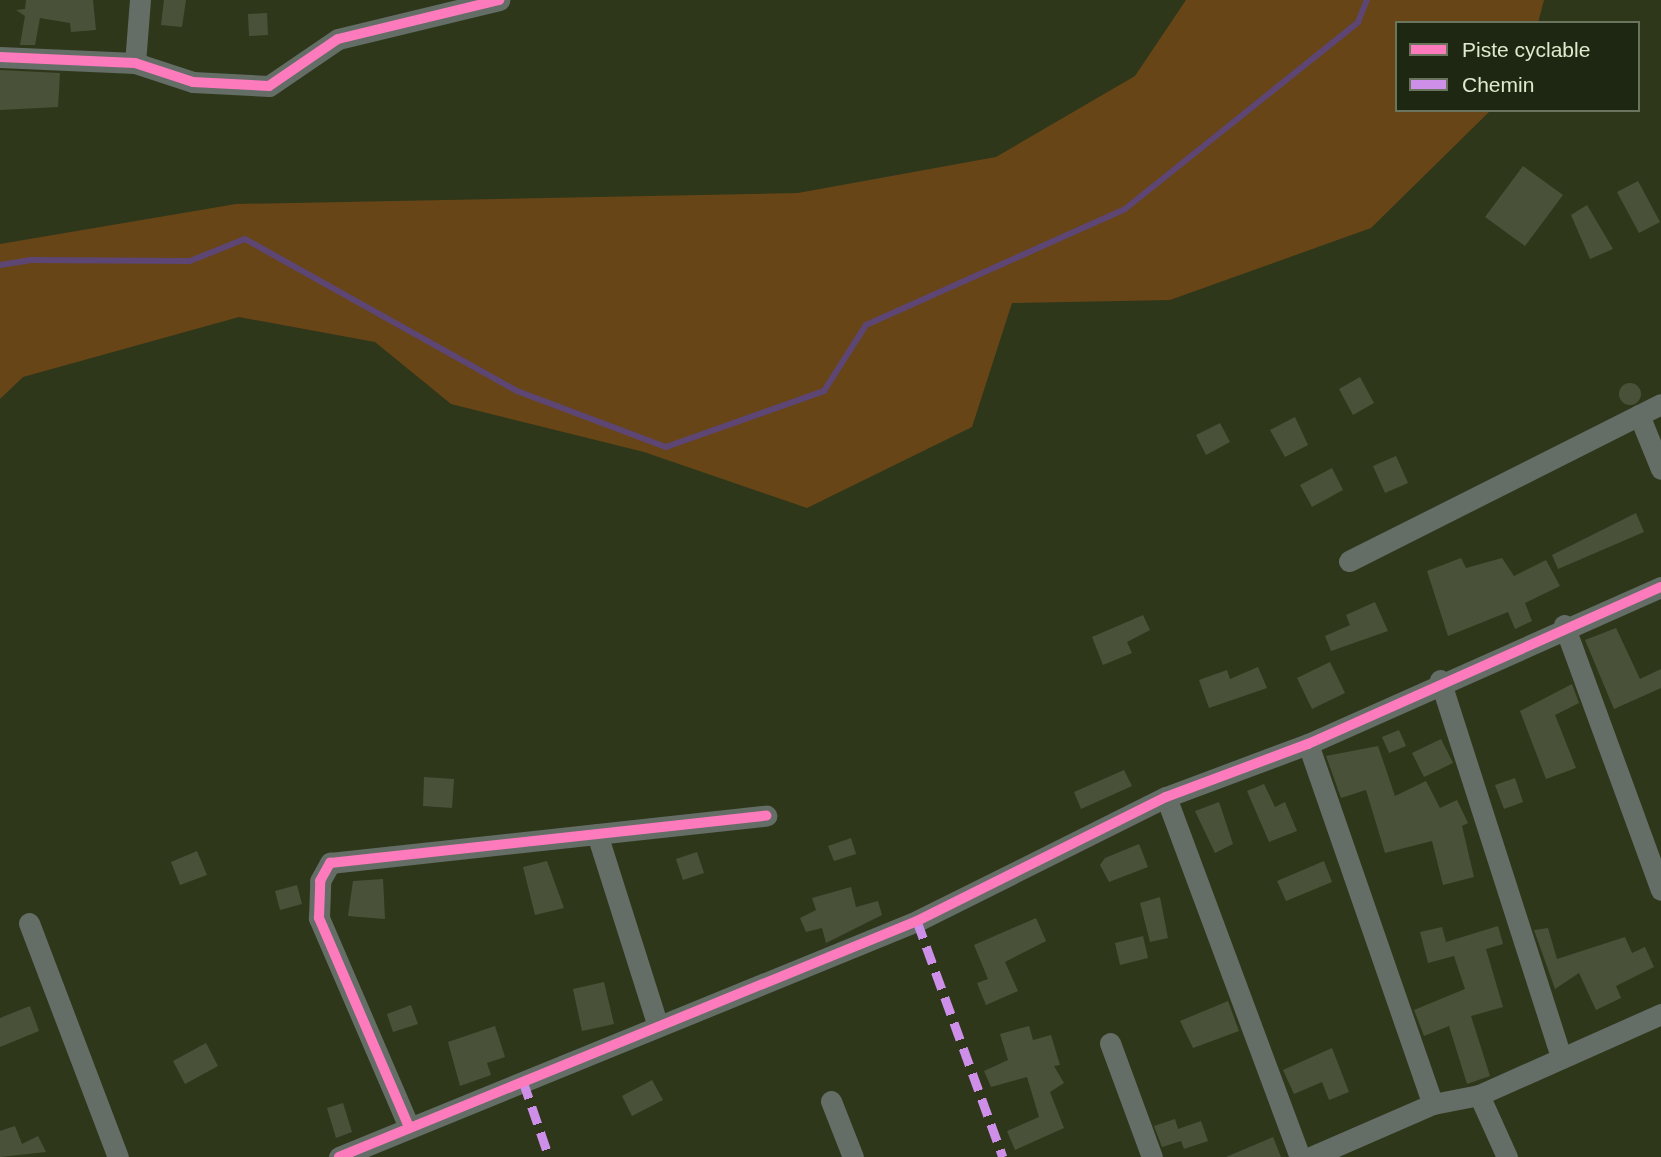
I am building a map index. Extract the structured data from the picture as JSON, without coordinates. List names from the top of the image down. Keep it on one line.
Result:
{"legend":["Piste cyclable","Chemin"]}
